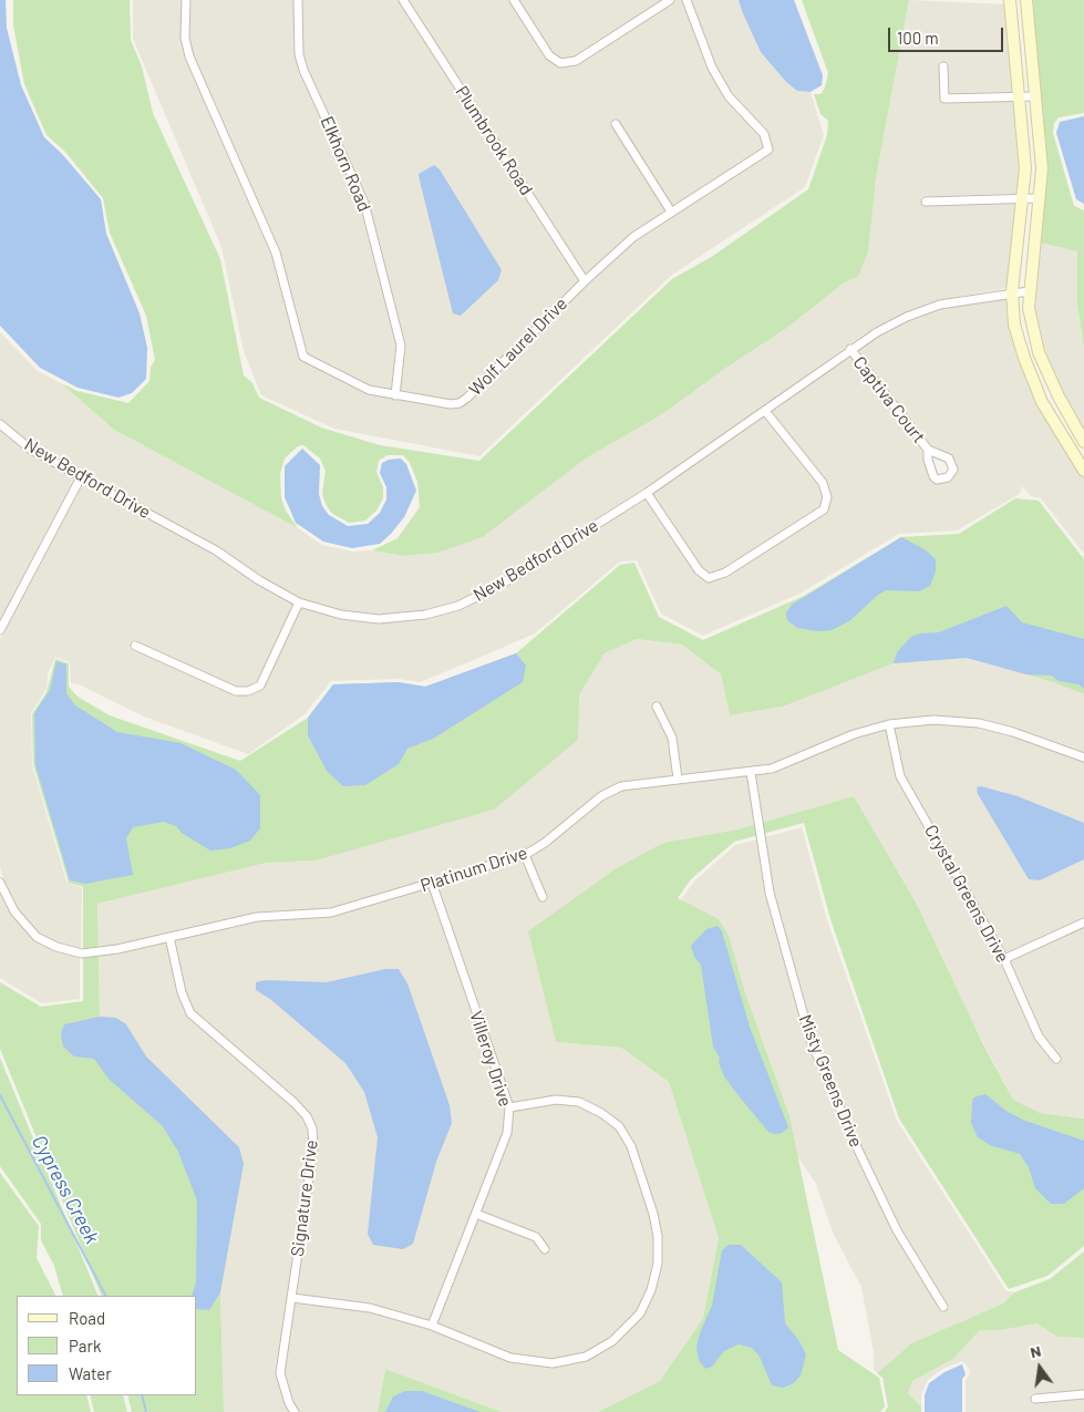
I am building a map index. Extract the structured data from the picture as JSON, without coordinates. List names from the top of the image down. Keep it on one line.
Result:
{"streets":{"street":["Plumbrook Road","Elkhorn Road","Wolf Laurel Drive","Captiva Court","New Bedford Drive","Platinum Drive","Crystal Greens Drive","Villeroy Drive","Misty Greens Drive","Signature Drive"]},"crossings":[["Plumbrook Road","Wolf Laurel Drive"],["Elkhorn Road","Wolf Laurel Drive"],["Captiva Court","New Bedford Drive"],["Platinum Drive","Crystal Greens Drive"],["Platinum Drive","Villeroy Drive"],["Platinum Drive","Misty Greens Drive"],["Platinum Drive","Signature Drive"]],"water":["Cypress Creek"],"legend":["Road","Park","Water"],"scale_bar":"100 m","north":"top"}
